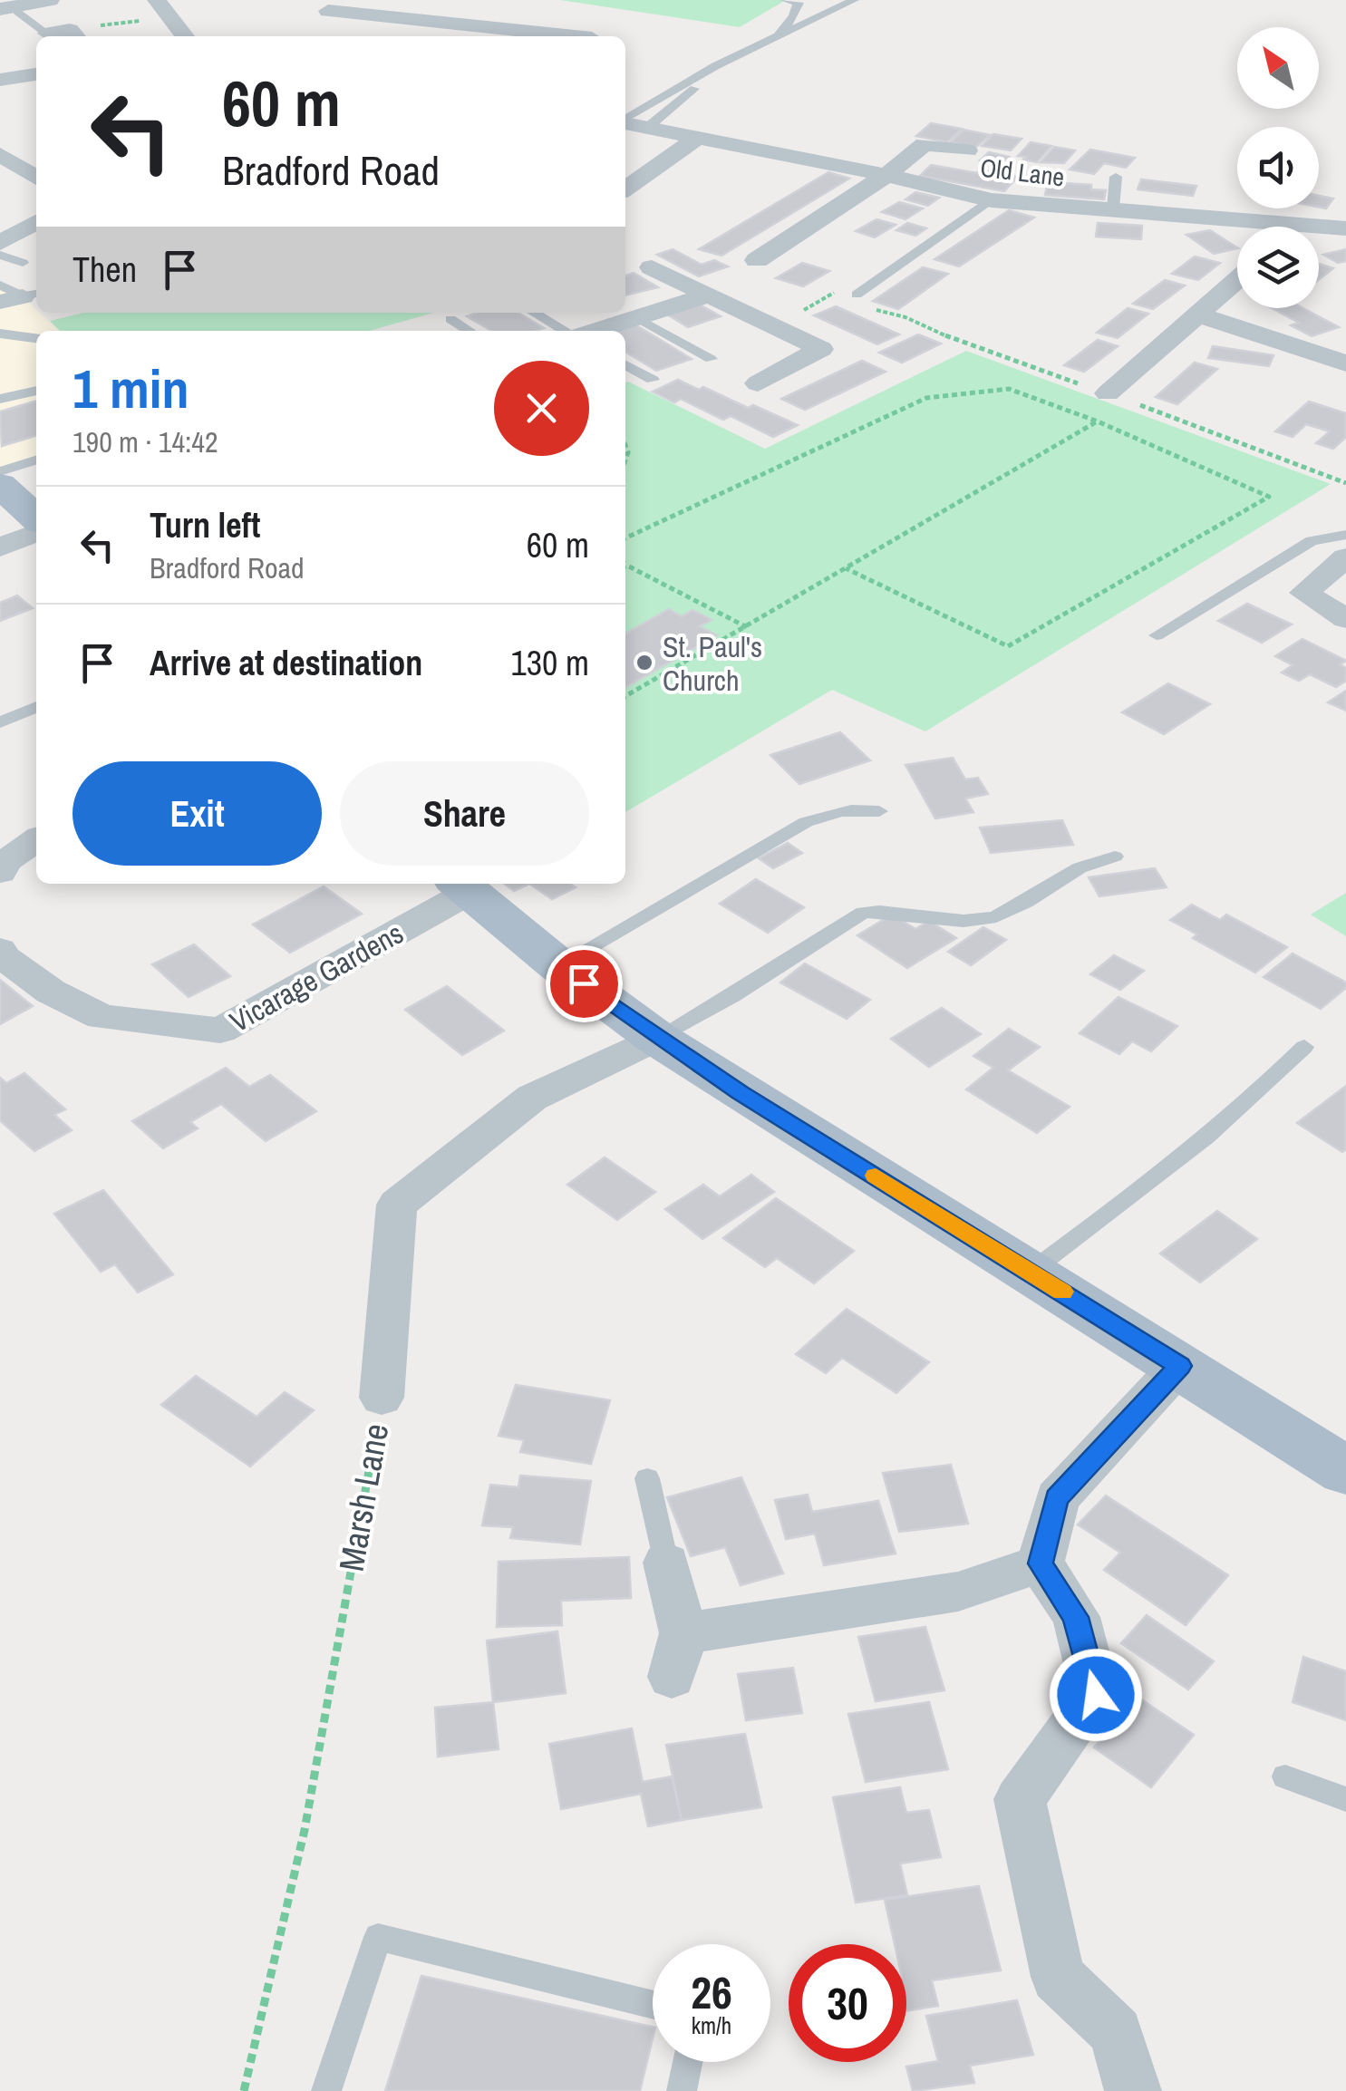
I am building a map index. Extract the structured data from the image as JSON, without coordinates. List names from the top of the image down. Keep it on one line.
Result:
{"streets":{"street":["Old Lane","Vicarage Gardens","Marsh Lane"]},"places":["St. Paul's Church"],"north":"top left","page":{"turn":["60 m","Bradford Road"],"then":"Then","heading":["1 min","190 m · 14:42"],"list":[{"name":"Turn left","note":"Bradford Road","value":"60 m"},{"name":"Arrive at destination","value":"130 m"}],"buttons":["Exit","Share"],"speed":"26 km/h","limit":"30"}}
